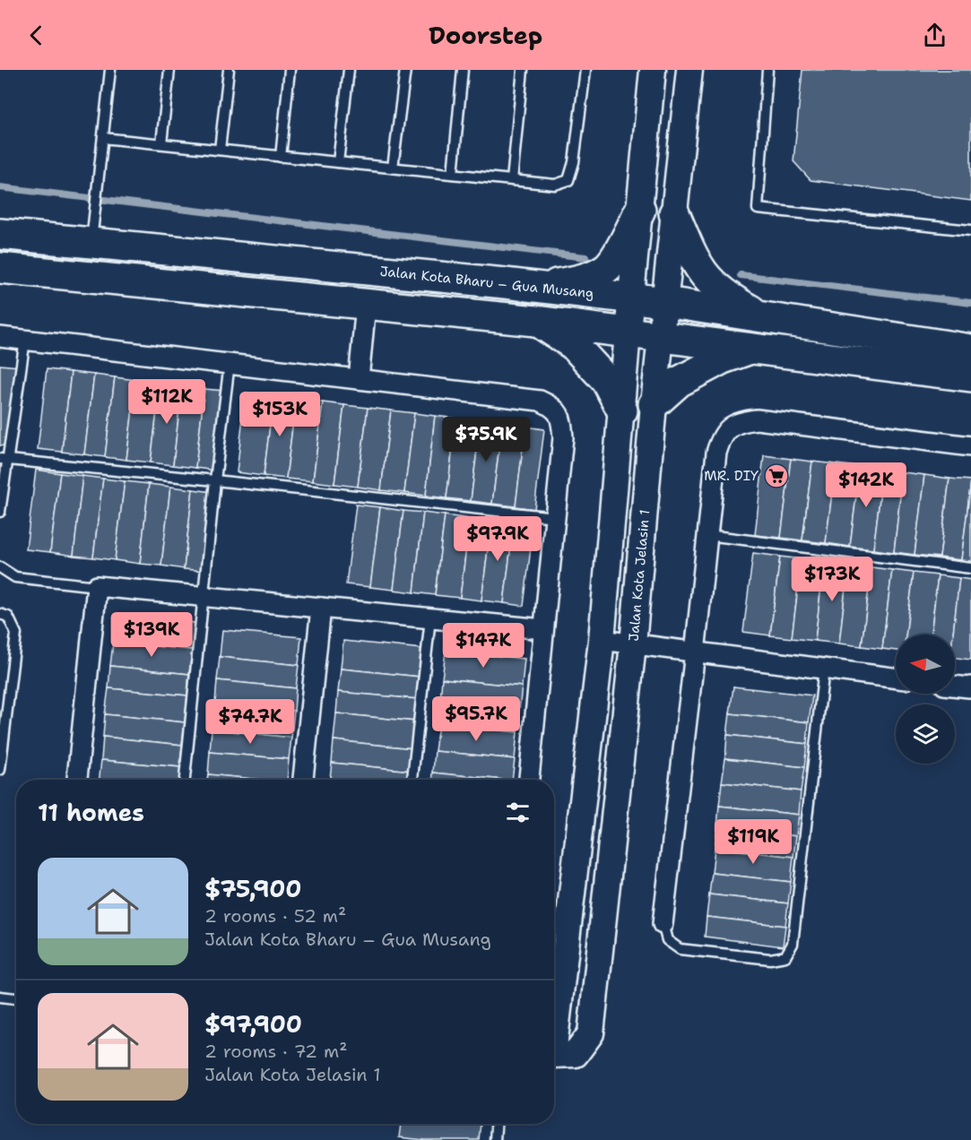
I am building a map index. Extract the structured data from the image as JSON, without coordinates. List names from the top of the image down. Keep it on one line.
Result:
{"streets":{"main road":["Jalan Kota Bharu – Gua Musang"],"street":["Jalan Kota Jelasin 1"]},"crossings":[["Jalan Kota Bharu – Gua Musang","Jalan Kota Jelasin 1"]],"places":{"supermarket":["MR. DIY"]},"north":"left","page":{"header":"Doorstep","price":["$112K","$153K","$75.9K","$142K","$97.9K","$173K","$139K","$147K","$95.7K","$74.7K","$119K"],"heading":"11 homes","list":[{"name":"$75,900","note":"2 rooms · 52 m² · Jalan Kota Bharu – Gua Musang"},{"name":"$97,900","note":"2 rooms · 72 m² · Jalan Kota Jelasin 1"}]}}
